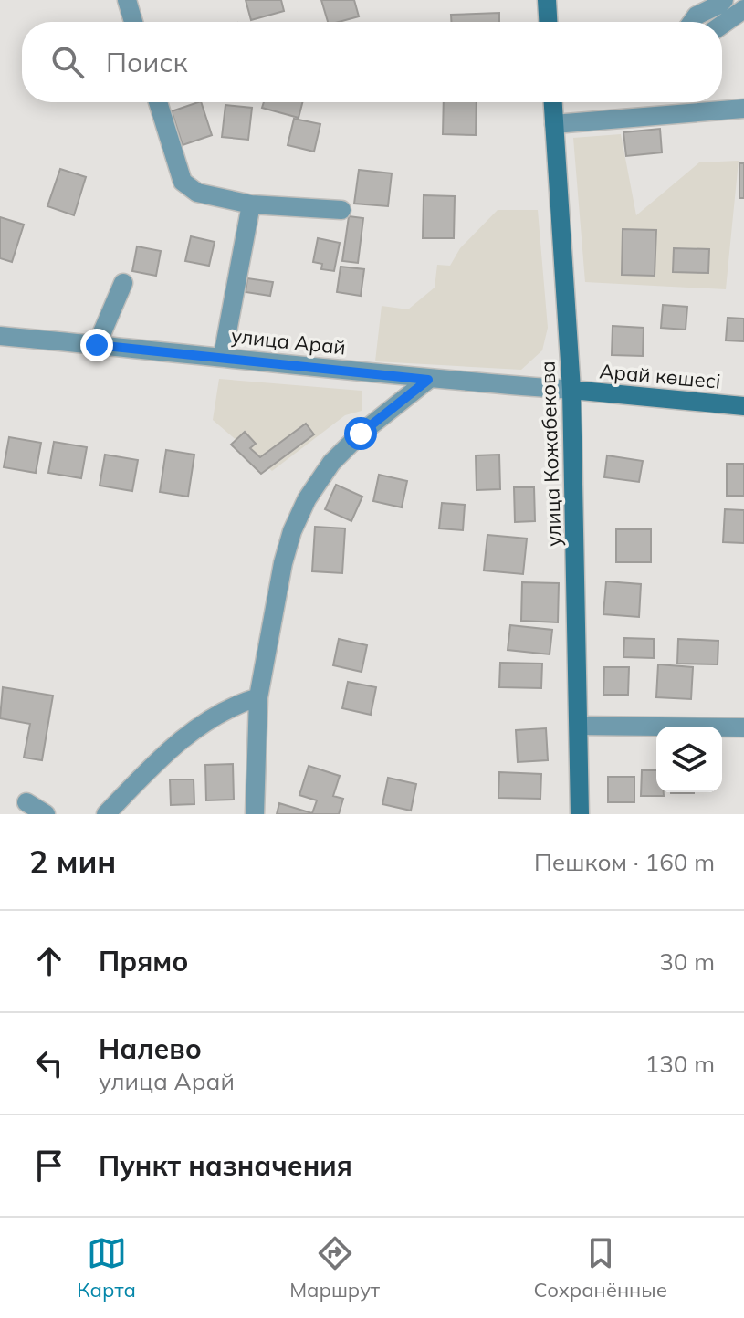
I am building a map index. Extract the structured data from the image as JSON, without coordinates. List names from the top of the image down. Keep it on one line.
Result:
{"streets":{"main road":["Арай көшесі","улица Кожабекова"],"street":["улица Арай"]},"crossings":[["улица Арай","Арай көшесі"],["улица Арай","улица Кожабекова"],["Арай көшесі","улица Кожабекова"]],"page":{"search":"Поиск","heading":["2 мин","Пешком · 160 m"],"list":[["Прямо","30 m"],["Налево","улица Арай","130 m"],"Пункт назначения"],"nav":["Карта","Маршрут","Сохранённые"]}}
